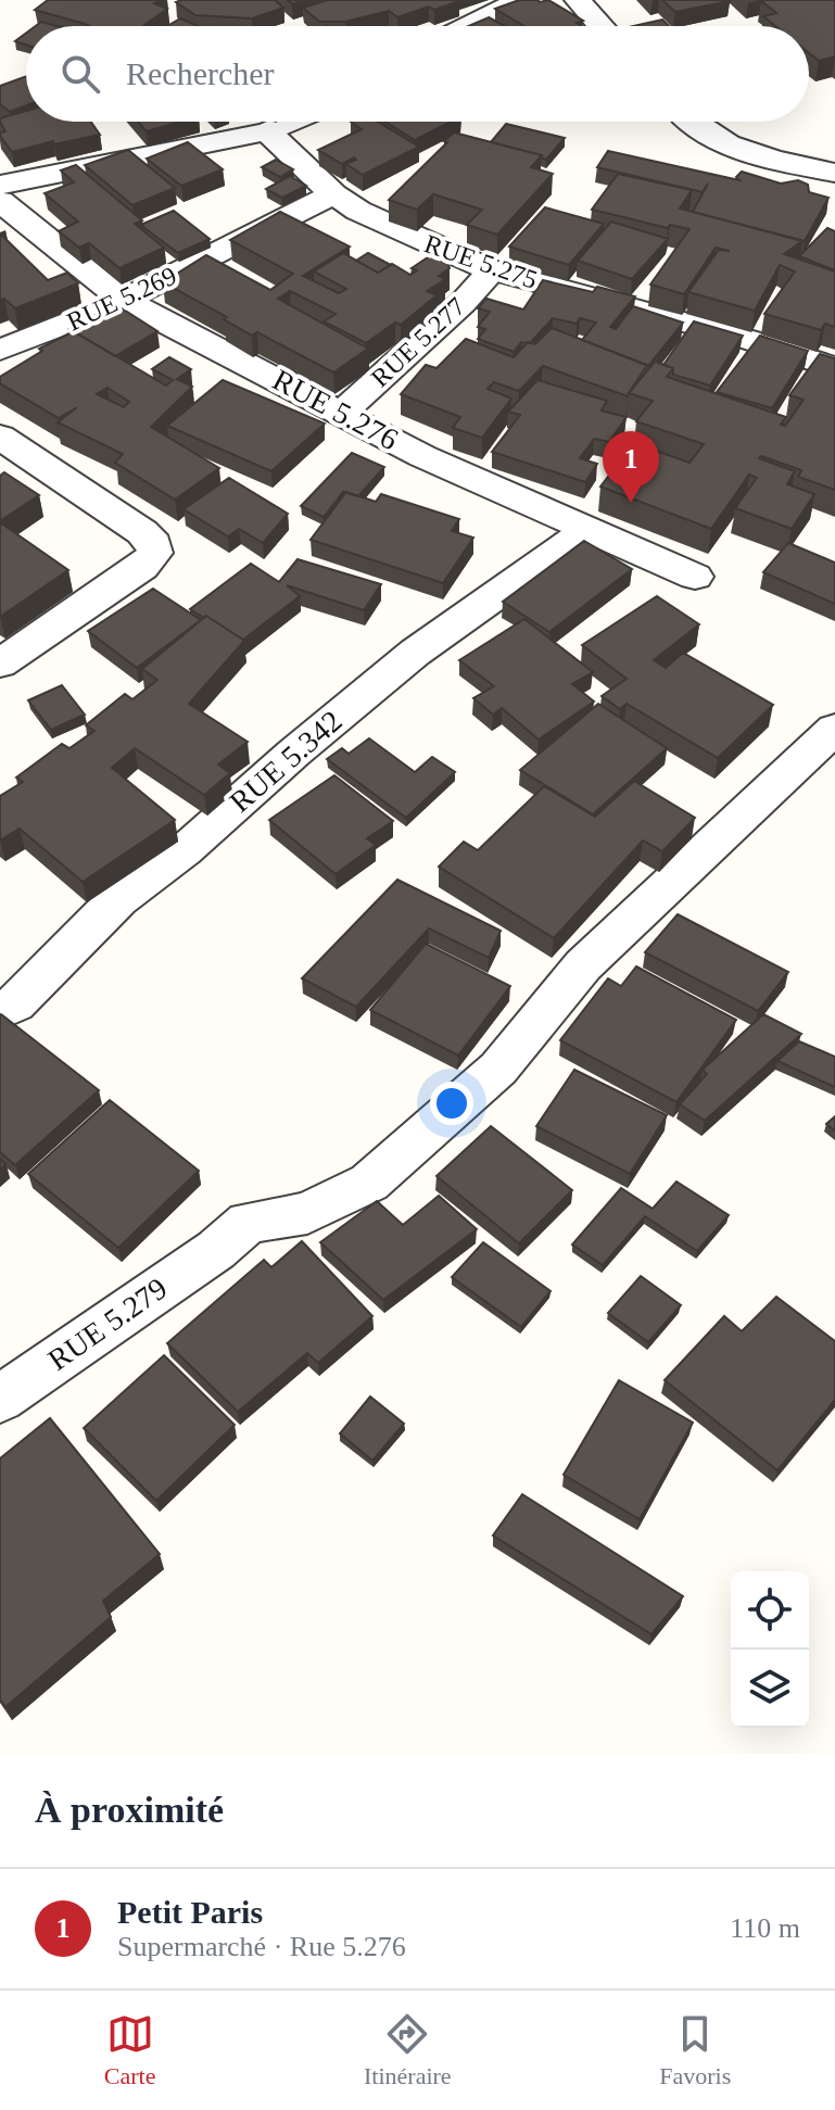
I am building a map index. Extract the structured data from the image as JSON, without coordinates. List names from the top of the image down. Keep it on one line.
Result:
{"streets":{"street":["RUE 5.275","RUE 5.269","RUE 5.277","RUE 5.276","RUE 5.342","RUE 5.279"]},"crossings":[["RUE 5.275","RUE 5.269"],["RUE 5.275","RUE 5.277"],["RUE 5.269","RUE 5.276"],["RUE 5.277","RUE 5.276"],["RUE 5.276","RUE 5.342"]],"page":{"search":"Rechercher","pins":"1","heading":"À proximité","list":[{"mark":"1","name":"Petit Paris","note":"Supermarché · Rue 5.276","value":"110 m"}],"nav":["Carte","Itinéraire","Favoris"]}}
